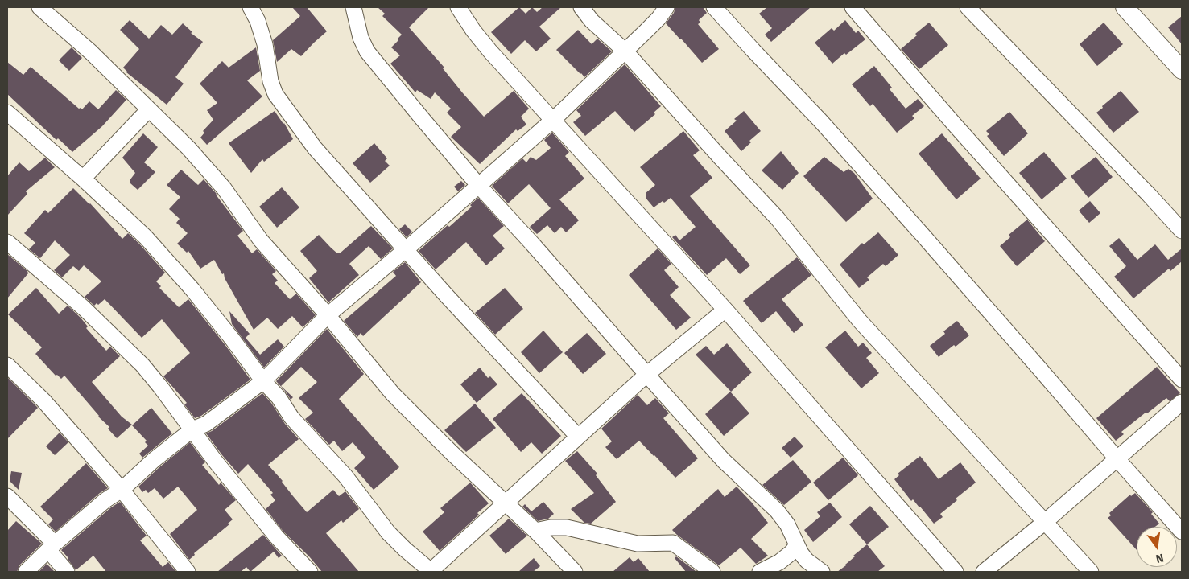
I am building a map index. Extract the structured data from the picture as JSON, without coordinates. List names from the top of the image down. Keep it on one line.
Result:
{"north":"bottom"}
